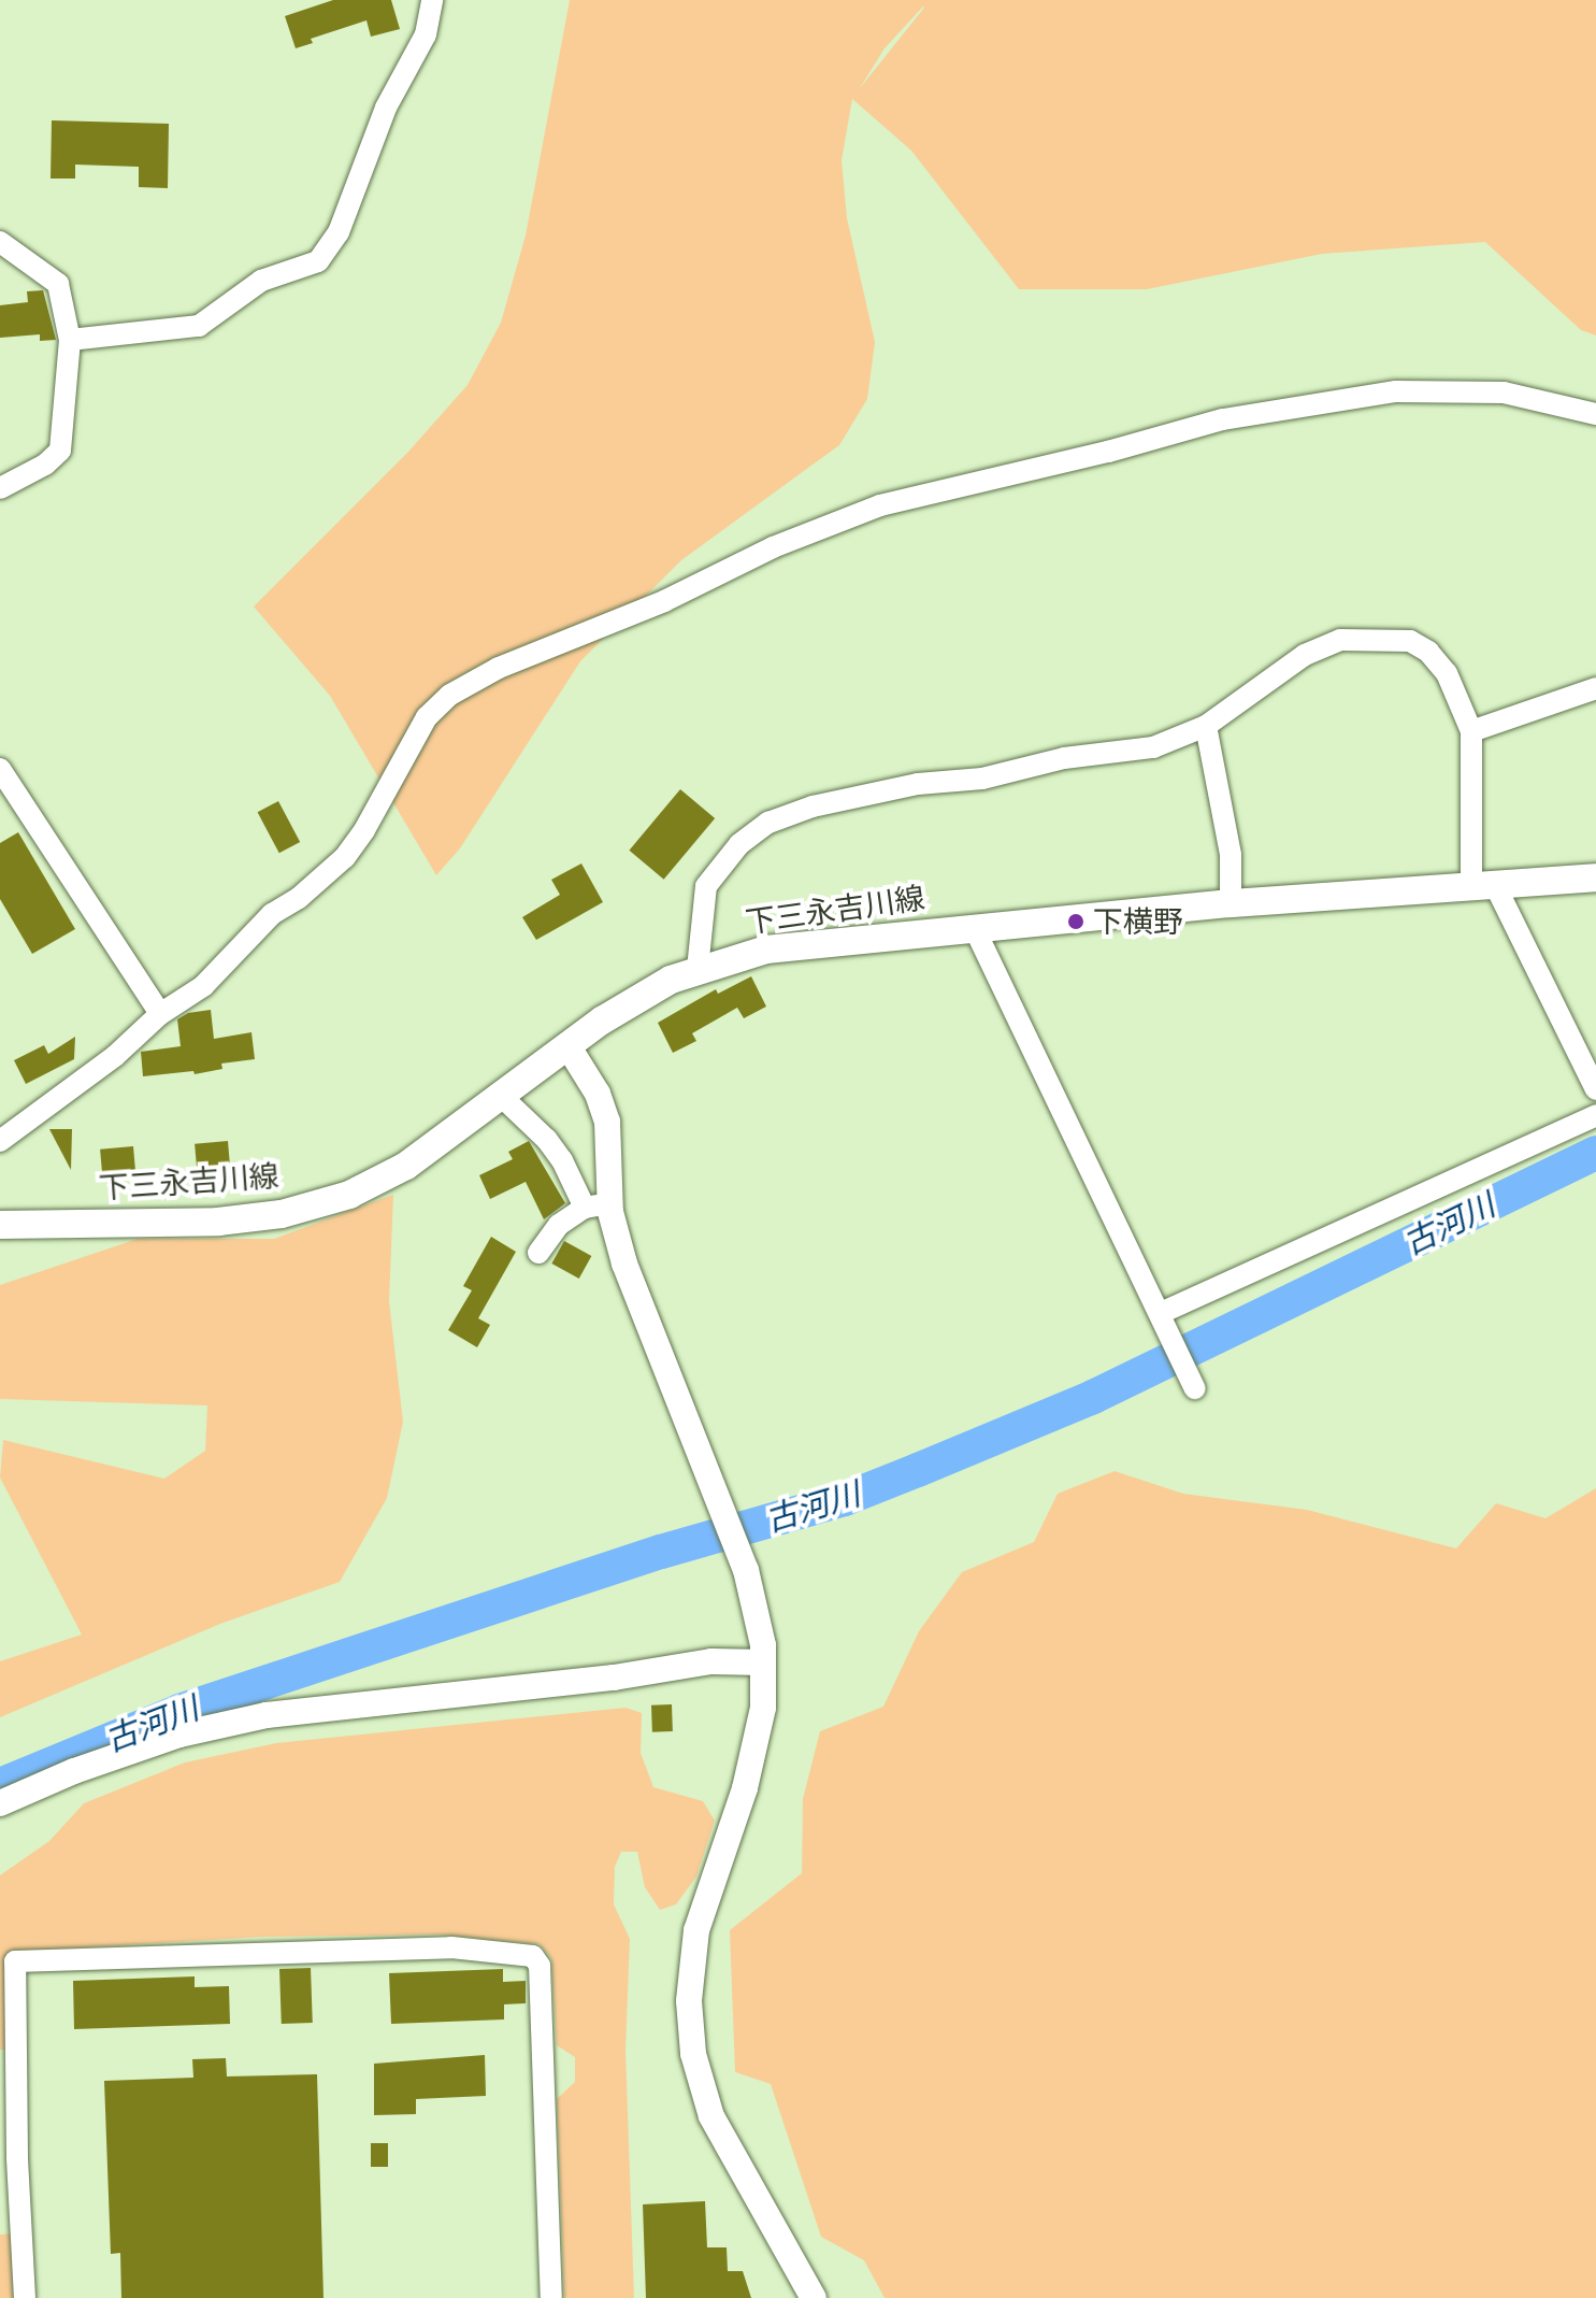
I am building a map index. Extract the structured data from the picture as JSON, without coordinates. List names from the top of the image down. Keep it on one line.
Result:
{"streets":{"main road":["下三永吉川線"]},"water":["古河川"],"places":["下横野"]}
